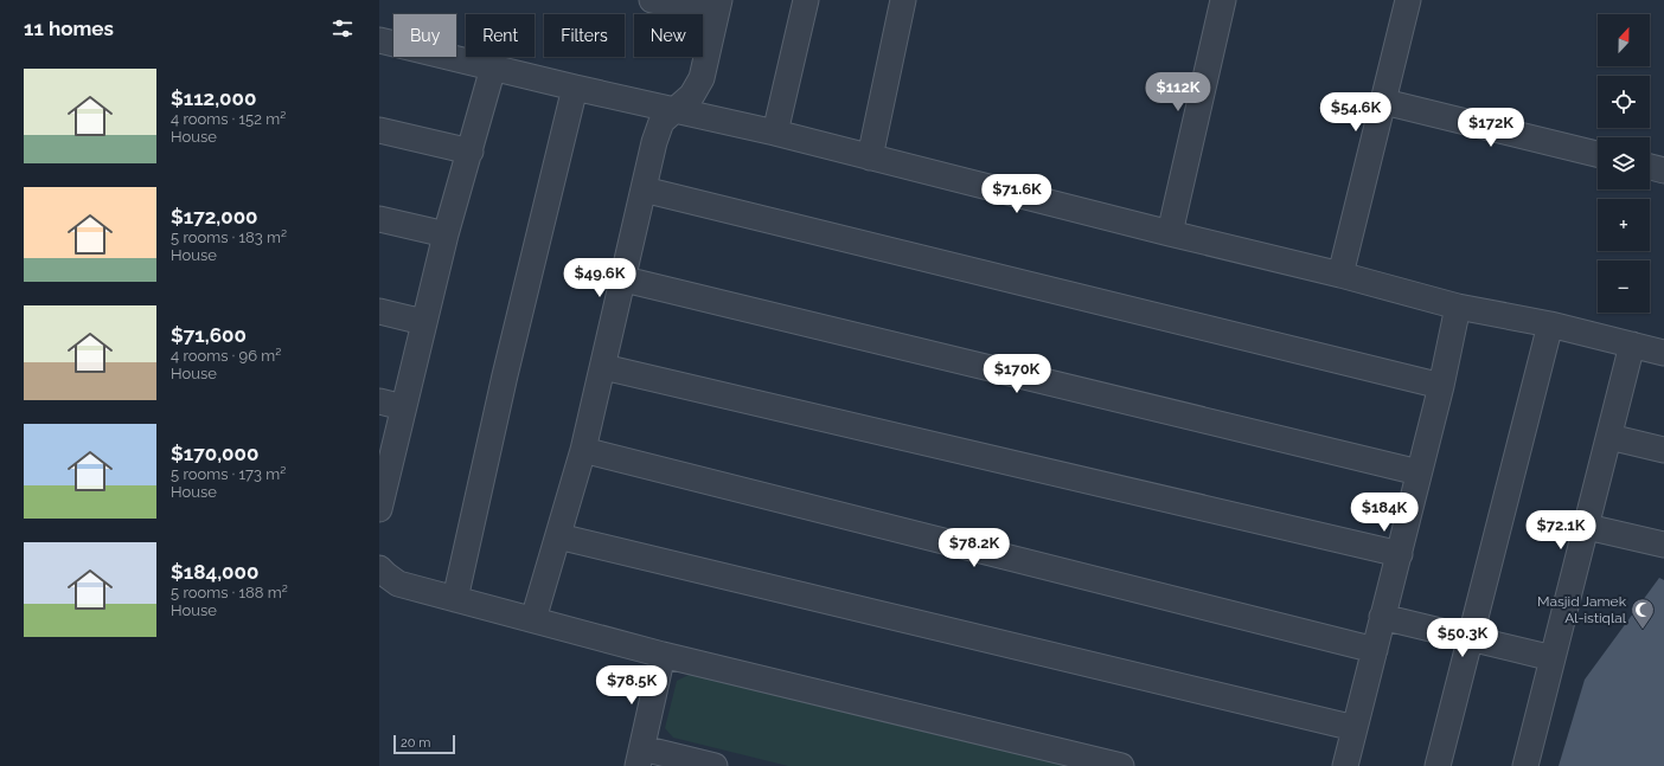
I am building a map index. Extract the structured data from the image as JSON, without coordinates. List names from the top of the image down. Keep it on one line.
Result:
{"places":{"mosque":["Masjid Jamek Al-istiqlal"]},"scale_bar":"20 m","north":"top","page":{"heading":"11 homes","map_buttons":["+","−"],"chip":["Buy","Rent","Filters","New"],"list":[{"name":"$112,000","note":"4 rooms · 152 m² · House"},{"name":"$172,000","note":"5 rooms · 183 m² · House"},{"name":"$71,600","note":"4 rooms · 96 m² · House"},{"name":"$170,000","note":"5 rooms · 173 m² · House"},{"name":"$184,000","note":"5 rooms · 188 m² · House"}],"price":["$112K","$54.6K","$172K","$71.6K","$49.6K","$170K","$184K","$72.1K","$78.2K","$50.3K","$78.5K"],"scale":"20 m"}}
